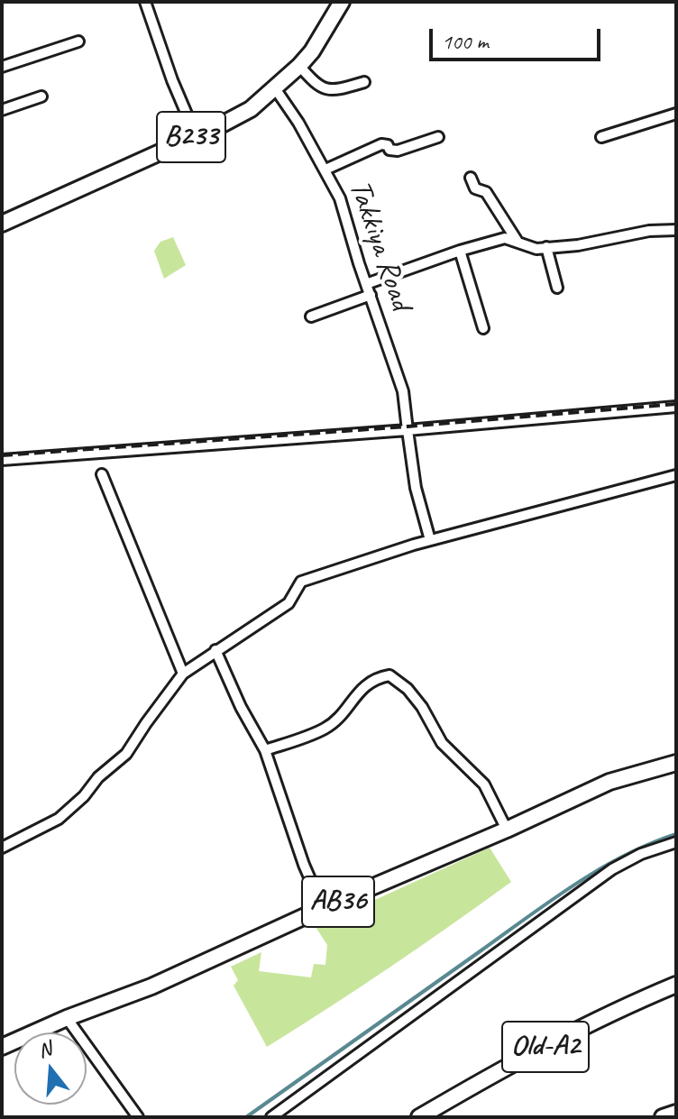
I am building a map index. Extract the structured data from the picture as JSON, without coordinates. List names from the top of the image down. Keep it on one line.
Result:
{"streets":{"main road":["B233","AB36","Old-A2"],"street":["Takkiya Road"]},"crossings":[["B233","Takkiya Road"]],"scale_bar":"100 m","north":"top"}
